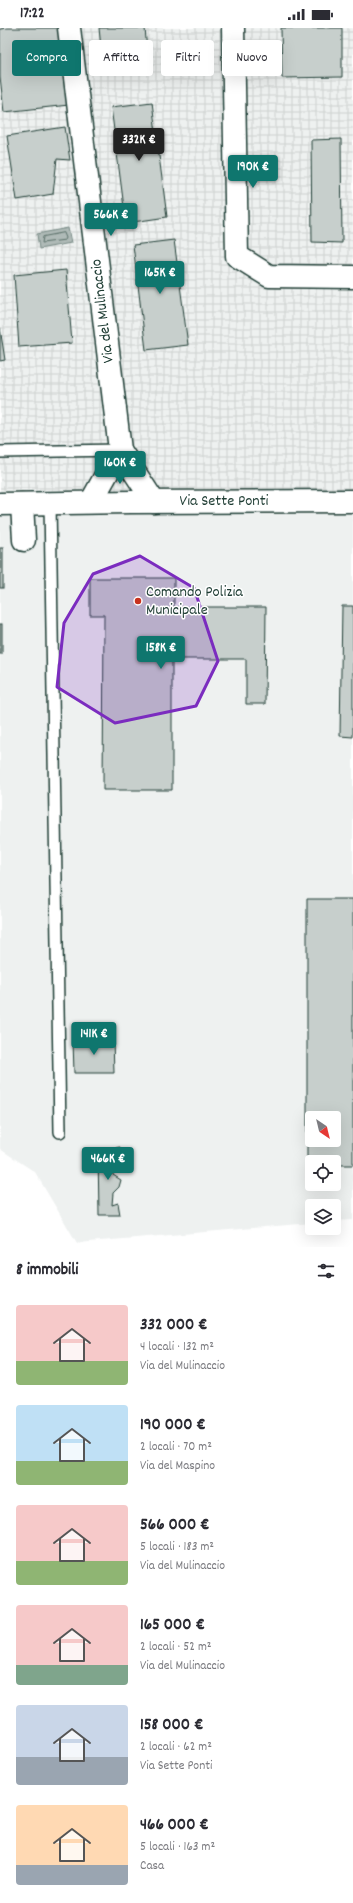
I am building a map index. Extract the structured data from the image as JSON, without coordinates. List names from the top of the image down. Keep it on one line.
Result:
{"streets":{"street":["Via del Mulinaccio","Via Sette Ponti"]},"crossings":[["Via del Mulinaccio","Via Sette Ponti"]],"places":["Comando Polizia Municipale"],"north":"bottom right","page":{"status":"17:22","chip":["Compra","Affitta","Filtri","Nuovo"],"price":["332K €","190K €","566K €","165K €","160K €","158K €","141K €","466K €"],"heading":"8 immobili","list":[{"name":"332 000 €","note":"4 locali · 132 m² · Via del Mulinaccio"},{"name":"190 000 €","note":"2 locali · 70 m² · Via del Maspino"},{"name":"566 000 €","note":"5 locali · 183 m² · Via del Mulinaccio"},{"name":"165 000 €","note":"2 locali · 52 m² · Via del Mulinaccio"},{"name":"158 000 €","note":"2 locali · 62 m² · Via Sette Ponti"},{"name":"466 000 €","note":"5 locali · 163 m² · Casa"}]}}
